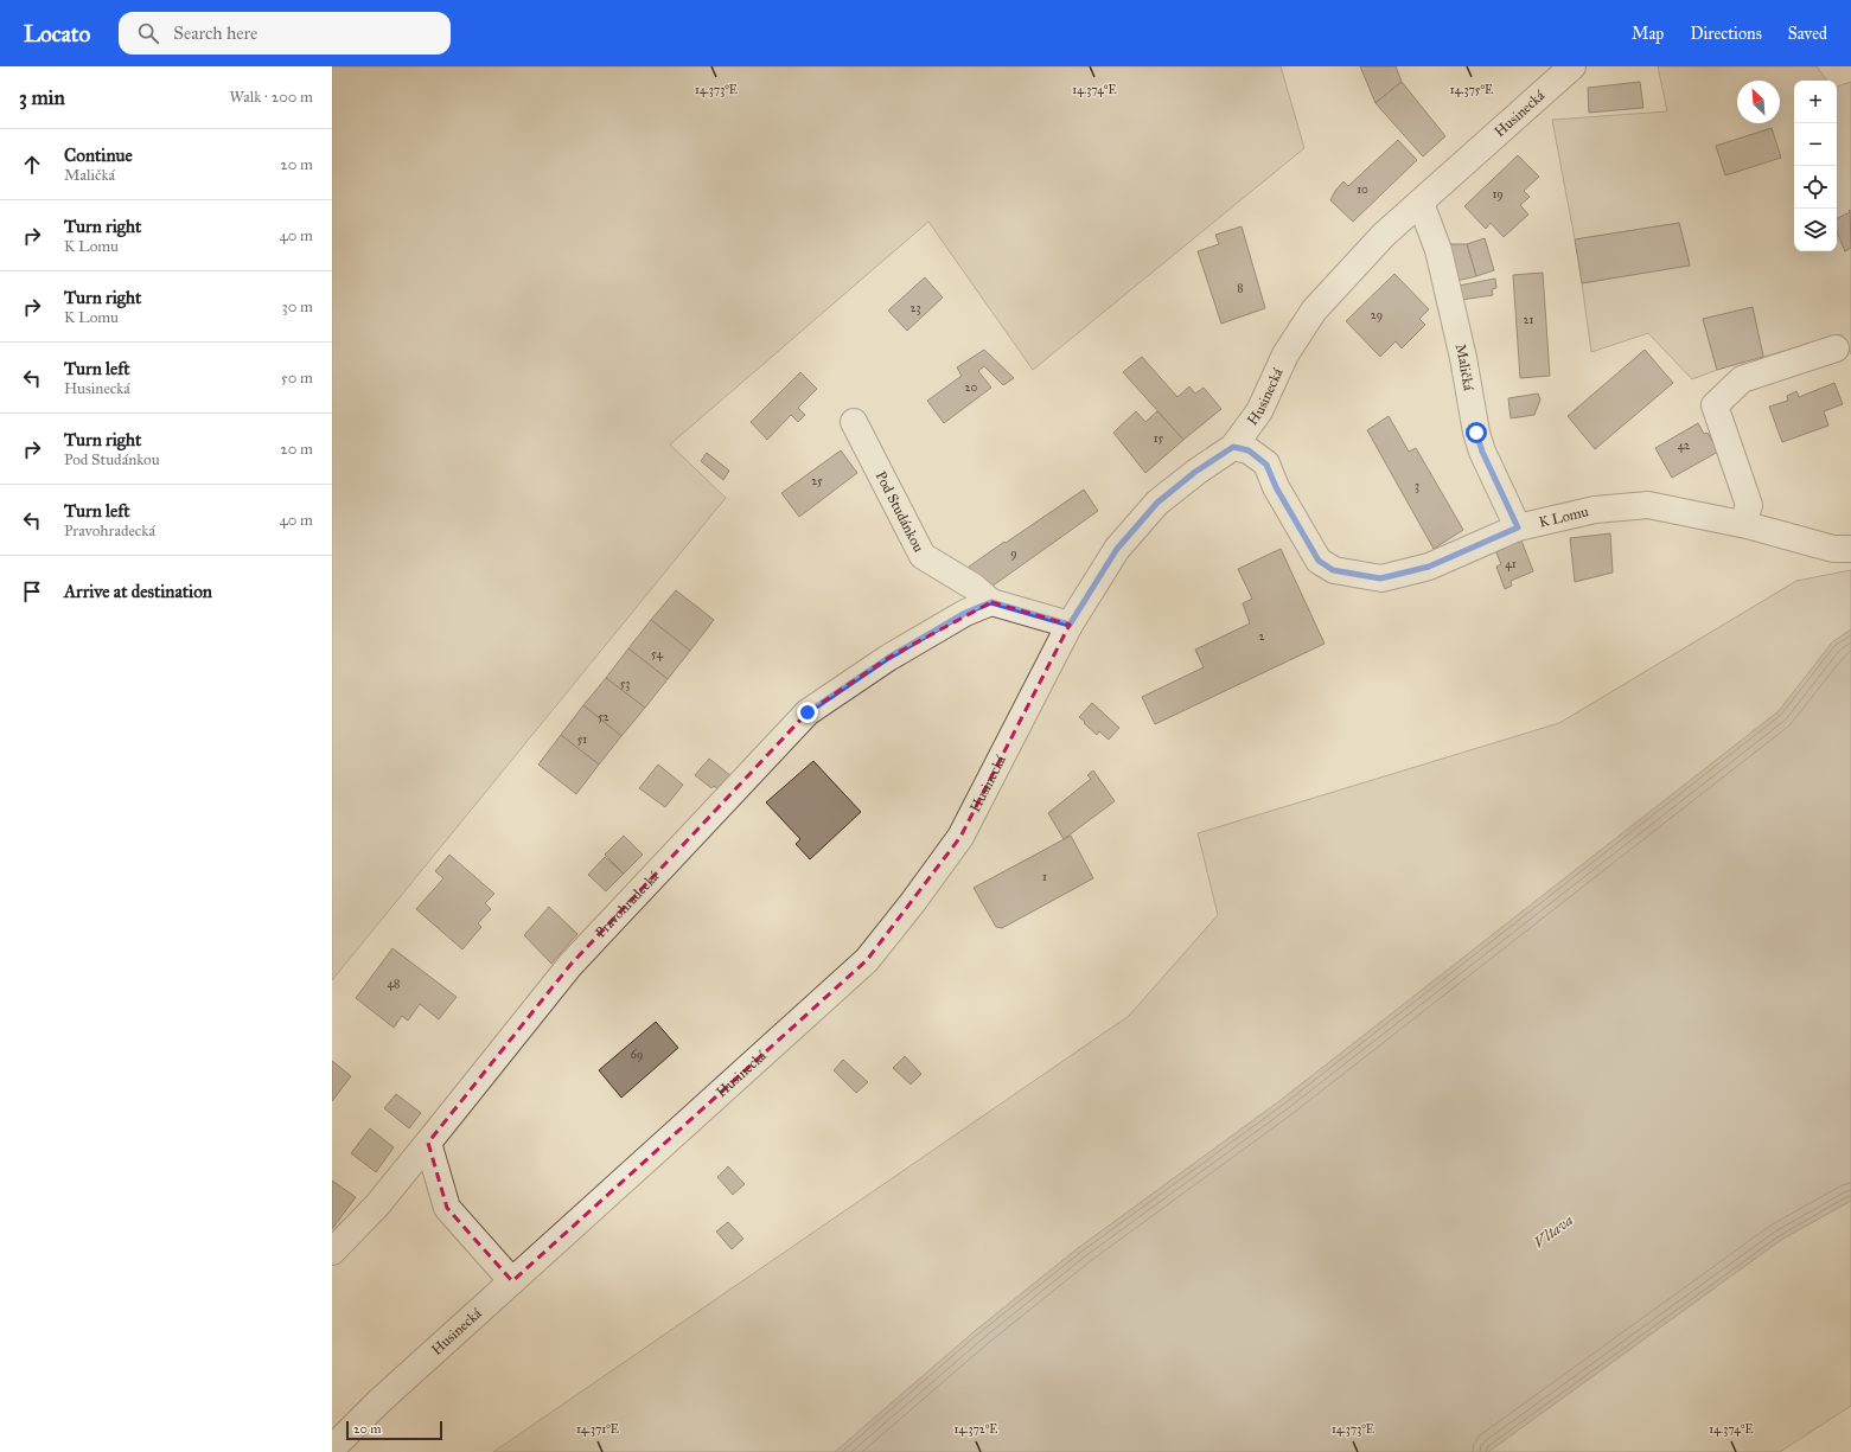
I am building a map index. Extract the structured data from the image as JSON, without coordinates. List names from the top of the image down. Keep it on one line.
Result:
{"streets":{"street":["Husinecká","Maličká","Pod Studánkou","K Lomu","Pravohradecká"]},"crossings":[["Husinecká","Maličká"],["Husinecká","Pod Studánkou"],["Husinecká","K Lomu"],["Maličká","K Lomu"],["Pod Studánkou","Pravohradecká"]],"water":["Vltava"],"house_numbers":["10","19","8","23","29","21","20","15","42","25","3","9","41","2","54","53","52","51","1","48","69"],"scale_bar":"20 m","north":"top left","page":{"header":"Locato","search":"Search here","nav":["Map","Directions","Saved"],"heading":["3 min","Walk · 200 m"],"map_buttons":["+","−"],"list":[["Continue","Maličká","20 m"],["Turn right","K Lomu","40 m"],["Turn right","K Lomu","30 m"],["Turn left","Husinecká","50 m"],["Turn right","Pod Studánkou","20 m"],["Turn left","Pravohradecká","40 m"],"Arrive at destination"],"scale":"20 m"},"coordinates":["14.373°E","14.375°E","14.374°E","14.371°E","14.372°E"]}
